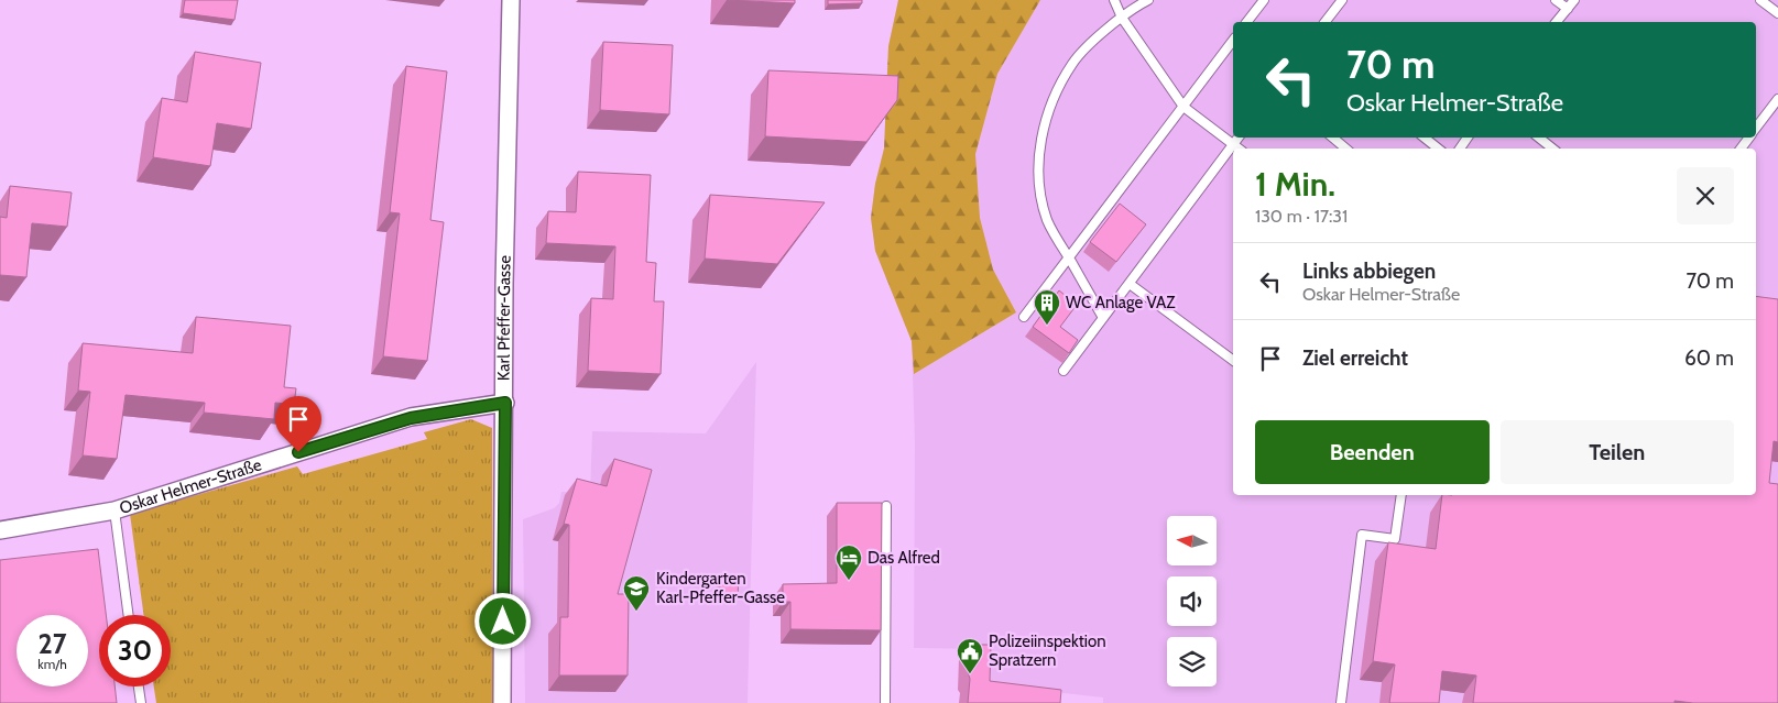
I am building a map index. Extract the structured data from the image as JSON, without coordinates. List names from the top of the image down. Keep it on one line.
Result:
{"streets":{"street":["Karl Pfeffer-Gasse","Oskar Helmer-Straße"]},"crossings":[["Karl Pfeffer-Gasse","Oskar Helmer-Straße"]],"places":{"building":["WC Anlage VAZ"],"hotel":["Das Alfred"],"school or university":["Kindergarten Karl-Pfeffer-Gasse"],"public building":["Polizeiinspektion Spratzern"]},"north":"left","page":{"turn":["70 m","Oskar Helmer-Straße"],"heading":["1 Min.","130 m · 17:31"],"list":[{"name":"Links abbiegen","note":"Oskar Helmer-Straße","value":"70 m"},{"name":"Ziel erreicht","value":"60 m"}],"buttons":["Beenden","Teilen"],"speed":"27 km/h","limit":"30"}}
